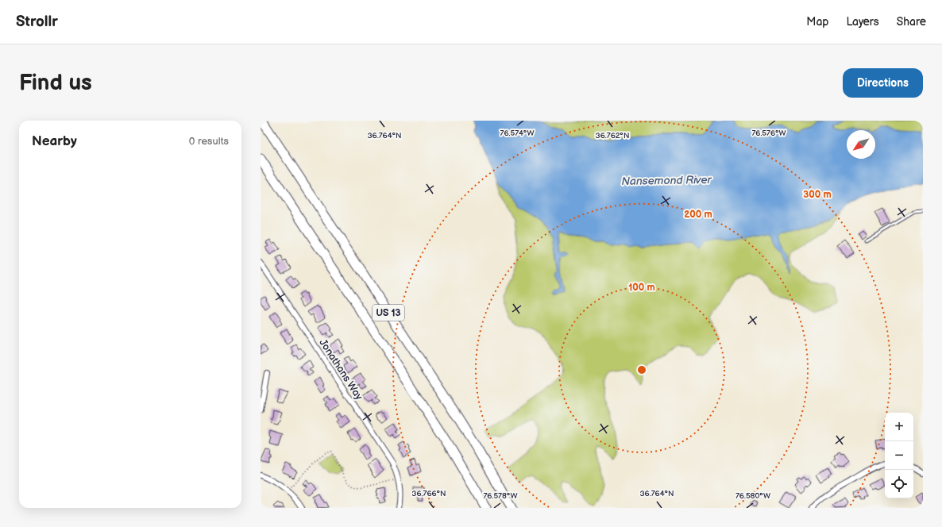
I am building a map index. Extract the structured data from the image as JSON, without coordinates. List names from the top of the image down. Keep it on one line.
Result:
{"streets":{"highway":["US 13"],"street":["Jonathans Way"]},"water":["Nansemond River"],"north":"bottom left","page":{"header":"Strollr","nav":["Map","Layers","Share"],"buttons":"Directions","title":"Find us","heading":["Nearby","0 results"],"map_buttons":["+","−"]},"coordinates":["76.574°W","76.576°W","36.764°N","36.762°N","36.766°N","76.578°W","76.580°W"],"rings":["300 m","200 m","100 m"]}
